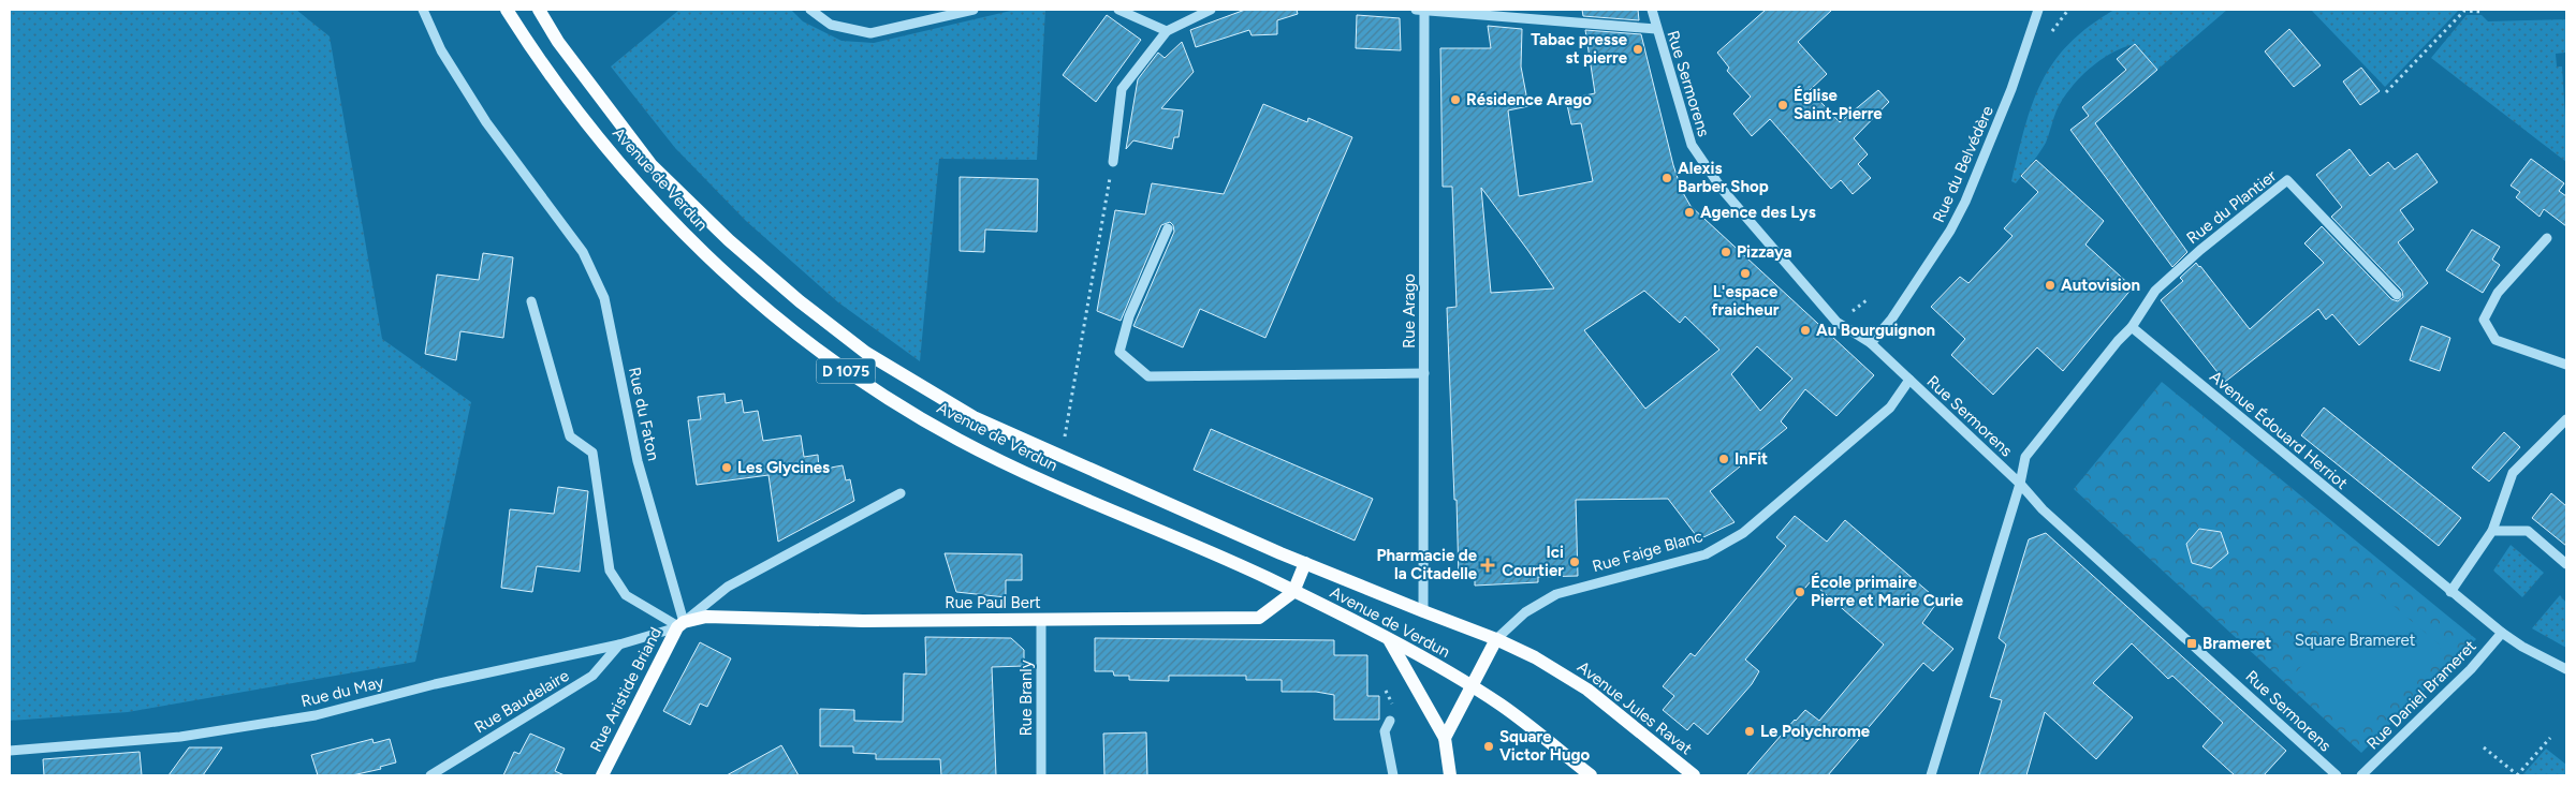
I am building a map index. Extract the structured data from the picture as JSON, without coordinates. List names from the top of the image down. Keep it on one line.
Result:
{"streets":{"main road":["Avenue de Verdun","D 1075","Rue Faige Blanc","Rue Paul Bert","Rue Aristide Briand","Avenue Jules Ravat"],"street":["Rue Sermorens","Rue du Belvédère","Rue du Plantier","Rue Arago","Rue du Faton","Avenue Édouard Herriot","Rue du May","Rue Daniel Brameret","Rue Branly","Rue Baudelaire"]},"crossings":[["Rue Sermorens","Rue du Belvédère"],["Rue Sermorens","Rue Faige Blanc"],["Avenue de Verdun","Rue Arago"],["Avenue de Verdun","Rue Faige Blanc"],["Avenue de Verdun","Rue Paul Bert"],["Avenue de Verdun","Avenue Jules Ravat"],["Rue du Plantier","Avenue Édouard Herriot"],["Rue du Faton","Rue Paul Bert"],["Rue du Faton","Rue Aristide Briand"],["Rue du Faton","Rue du May"],["Avenue Édouard Herriot","Rue Daniel Brameret"],["Rue Faige Blanc","Avenue Jules Ravat"],["Rue Paul Bert","Rue Aristide Briand"],["Rue Paul Bert","Rue du May"],["Rue Paul Bert","Rue Branly"],["Rue Aristide Briand","Rue du May"],["Rue du May","Rue Baudelaire"]],"parks":["Square Brameret"],"places":{"other":["Tabac presse st pierre","Résidence Arago","Église Saint-Pierre","Alexis Barber Shop","Agence des Lys","Pizzaya","L'espace fraicheur","Autovision","Au Bourguignon","InFit","Les Glycines","Ici Courtier","École primaire Pierre et Marie Curie","Le Polychrome","Square Victor Hugo"],"health":["Pharmacie de la Citadelle"],"transit":["Brameret"]}}
